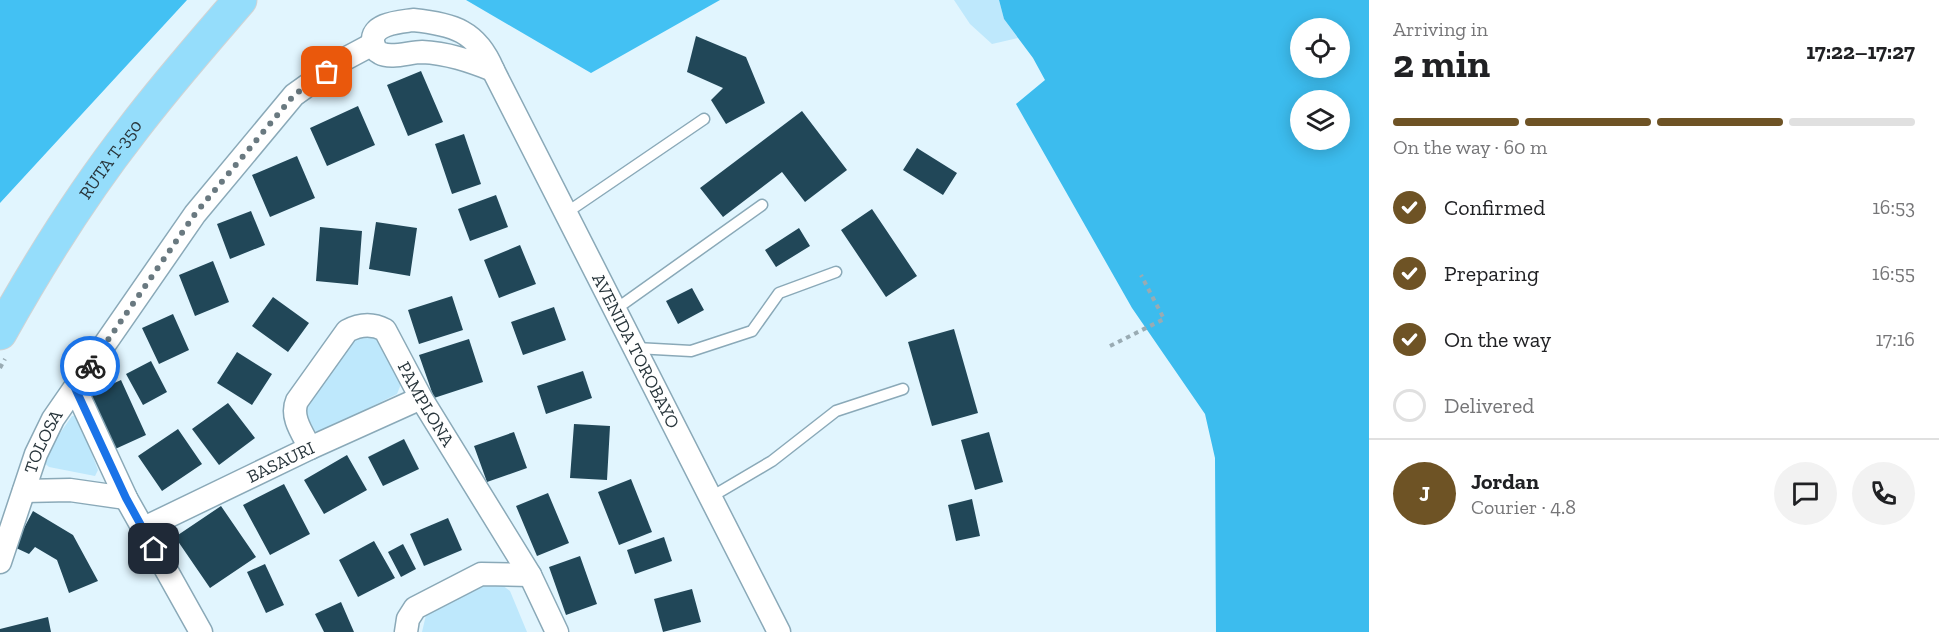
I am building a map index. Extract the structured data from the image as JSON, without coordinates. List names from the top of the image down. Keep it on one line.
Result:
{"streets":{"main road":["RUTA T-350"],"street":["AVENIDA TOROBAYO","PAMPLONA","TOLOSA","BASAURI"]},"crossings":[["AVENIDA TOROBAYO","TOLOSA"],["PAMPLONA","BASAURI"]],"page":{"heading":["2 min","Arriving in","17:22–17:27"],"panel":["Jordan","Courier · 4.8"],"bar":"On the way · 60 m","list":[["Confirmed","16:53"],["Preparing","16:55"],["On the way","17:16"],"Delivered"],"round":"J"}}
